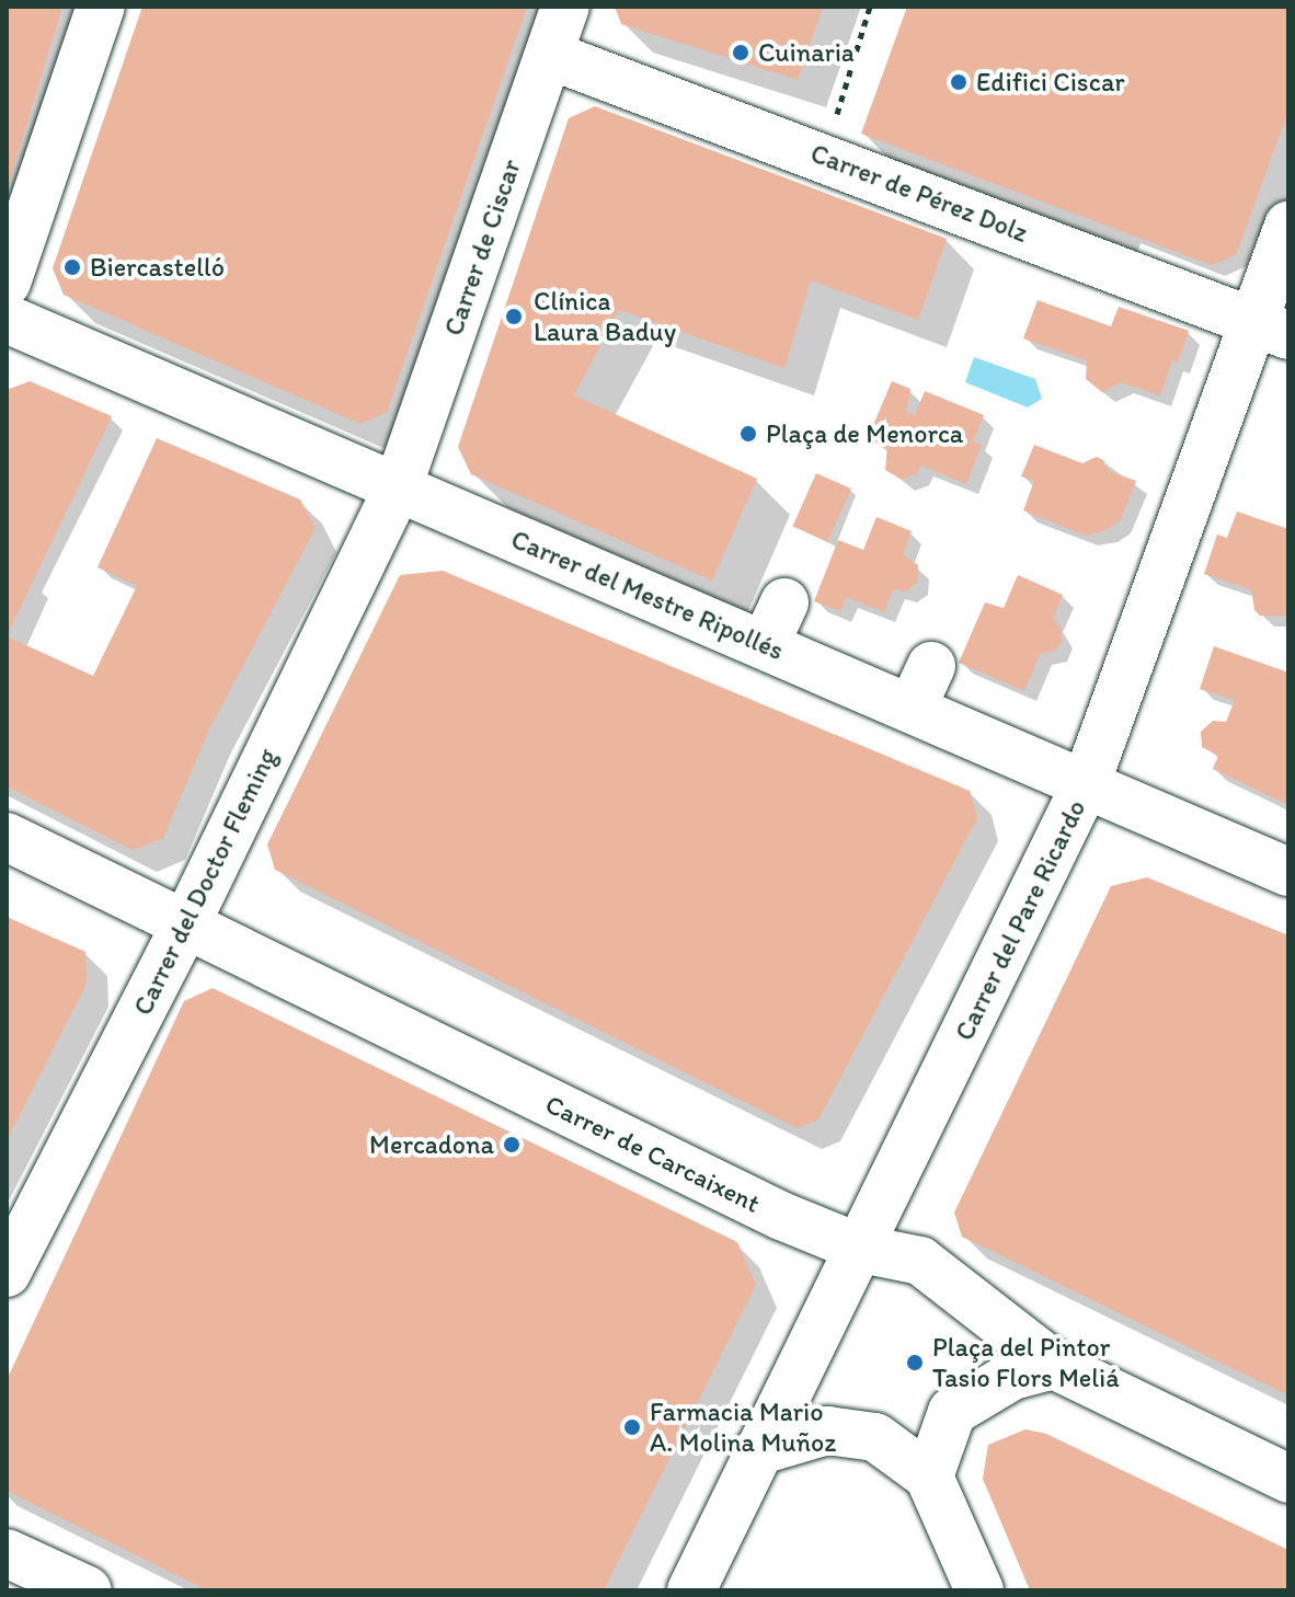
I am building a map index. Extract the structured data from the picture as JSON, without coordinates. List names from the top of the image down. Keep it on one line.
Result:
{"streets":{"street":["Carrer de Pérez Dolz","Carrer de Ciscar","Carrer del Mestre Ripollés","Carrer del Doctor Fleming","Carrer del Pare Ricardo","Carrer de Carcaixent"]},"crossings":[["Carrer de Pérez Dolz","Carrer de Ciscar"],["Carrer de Pérez Dolz","Carrer del Pare Ricardo"],["Carrer de Ciscar","Carrer del Mestre Ripollés"],["Carrer de Ciscar","Carrer del Doctor Fleming"],["Carrer del Mestre Ripollés","Carrer del Doctor Fleming"],["Carrer del Mestre Ripollés","Carrer del Pare Ricardo"],["Carrer del Doctor Fleming","Carrer de Carcaixent"],["Carrer del Pare Ricardo","Carrer de Carcaixent"]],"places":["Cuinaria","Edifici Ciscar","Biercastelló","Clínica Laura Baduy","Plaça de Menorca","Mercadona","Plaça del Pintor Tasio Flors Meliá","Farmacia Mario A. Molina Muñoz"]}
